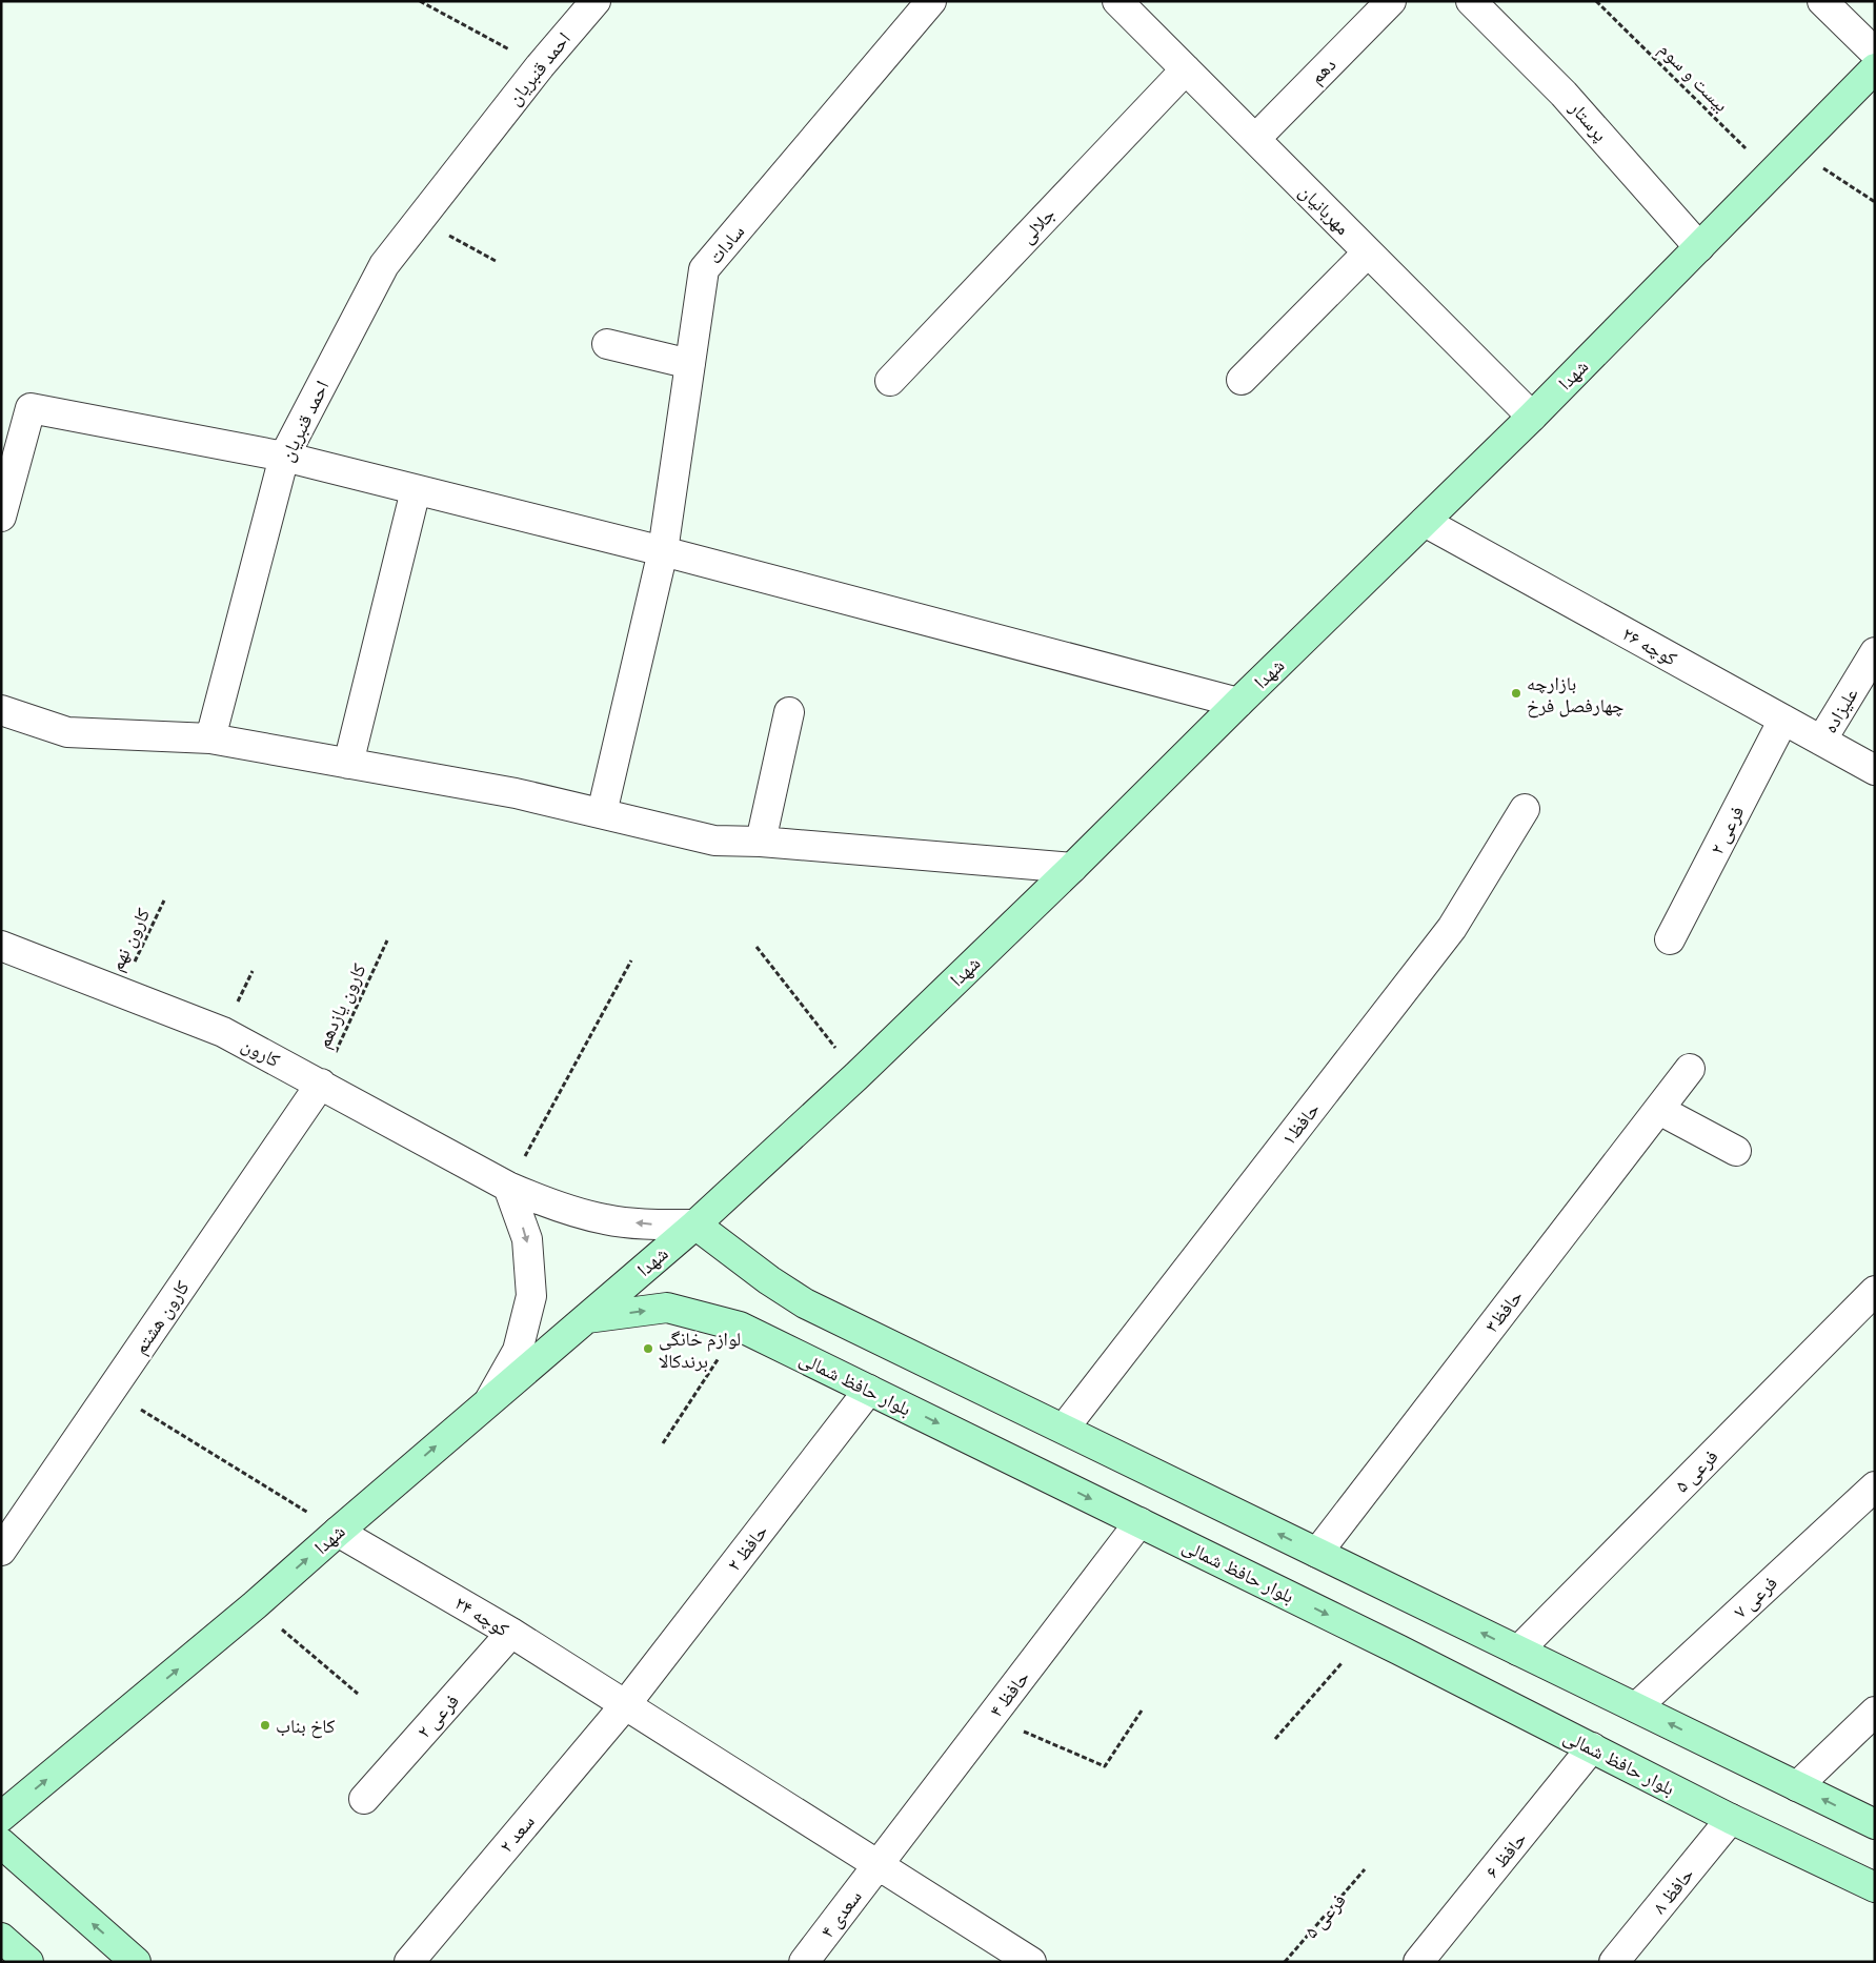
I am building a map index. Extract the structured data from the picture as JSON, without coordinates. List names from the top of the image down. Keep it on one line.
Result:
{"streets":{"street":["احمد قنبریان","دهم","پرستار","مهربانیان","جلالی","سادات","شهدا","کوچه ۲۶","علیزاده","فرعی ۲","کارون","حافظ۱","حافظ۳","کارون هشتم","بلوار حافظ شمالی","فرعی ۵","حافظ ۲","فرعی ۷","کوچه ۲۴","حافظ ۴","سعد ۲","حافظ ۶","حافظ ۸","سعدی ۴"],"path":["بیست و سوم","کارون نهم","کارون یازدهم"]},"crossings":[["دهم","مهربانیان"],["بیست و سوم","شهدا"],["پرستار","شهدا"],["مهربانیان","جلالی"],["مهربانیان","شهدا"],["شهدا","کوچه ۲۶"],["شهدا","کارون"],["شهدا","بلوار حافظ شمالی"],["شهدا","کوچه ۲۴"],["کوچه ۲۶","علیزاده"],["کوچه ۲۶","فرعی ۲"],["فرعی ۲","کوچه ۲۴"],["کارون نهم","کارون"],["کارون یازدهم","کارون"],["کارون یازدهم","کارون هشتم"],["کارون","کارون هشتم"],["بلوار حافظ شمالی","حافظ ۲"],["بلوار حافظ شمالی","حافظ ۴"],["بلوار حافظ شمالی","حافظ ۶"],["بلوار حافظ شمالی","حافظ ۸"],["حافظ ۲","کوچه ۲۴"],["حافظ ۲","سعد ۲"],["کوچه ۲۴","حافظ ۴"],["کوچه ۲۴","سعد ۲"],["کوچه ۲۴","سعدی ۴"],["حافظ ۴","سعدی ۴"]],"places":["بازارچه چهارفصل فرخ","لوازم خانگی برندکالا","کاخ بناب"]}
